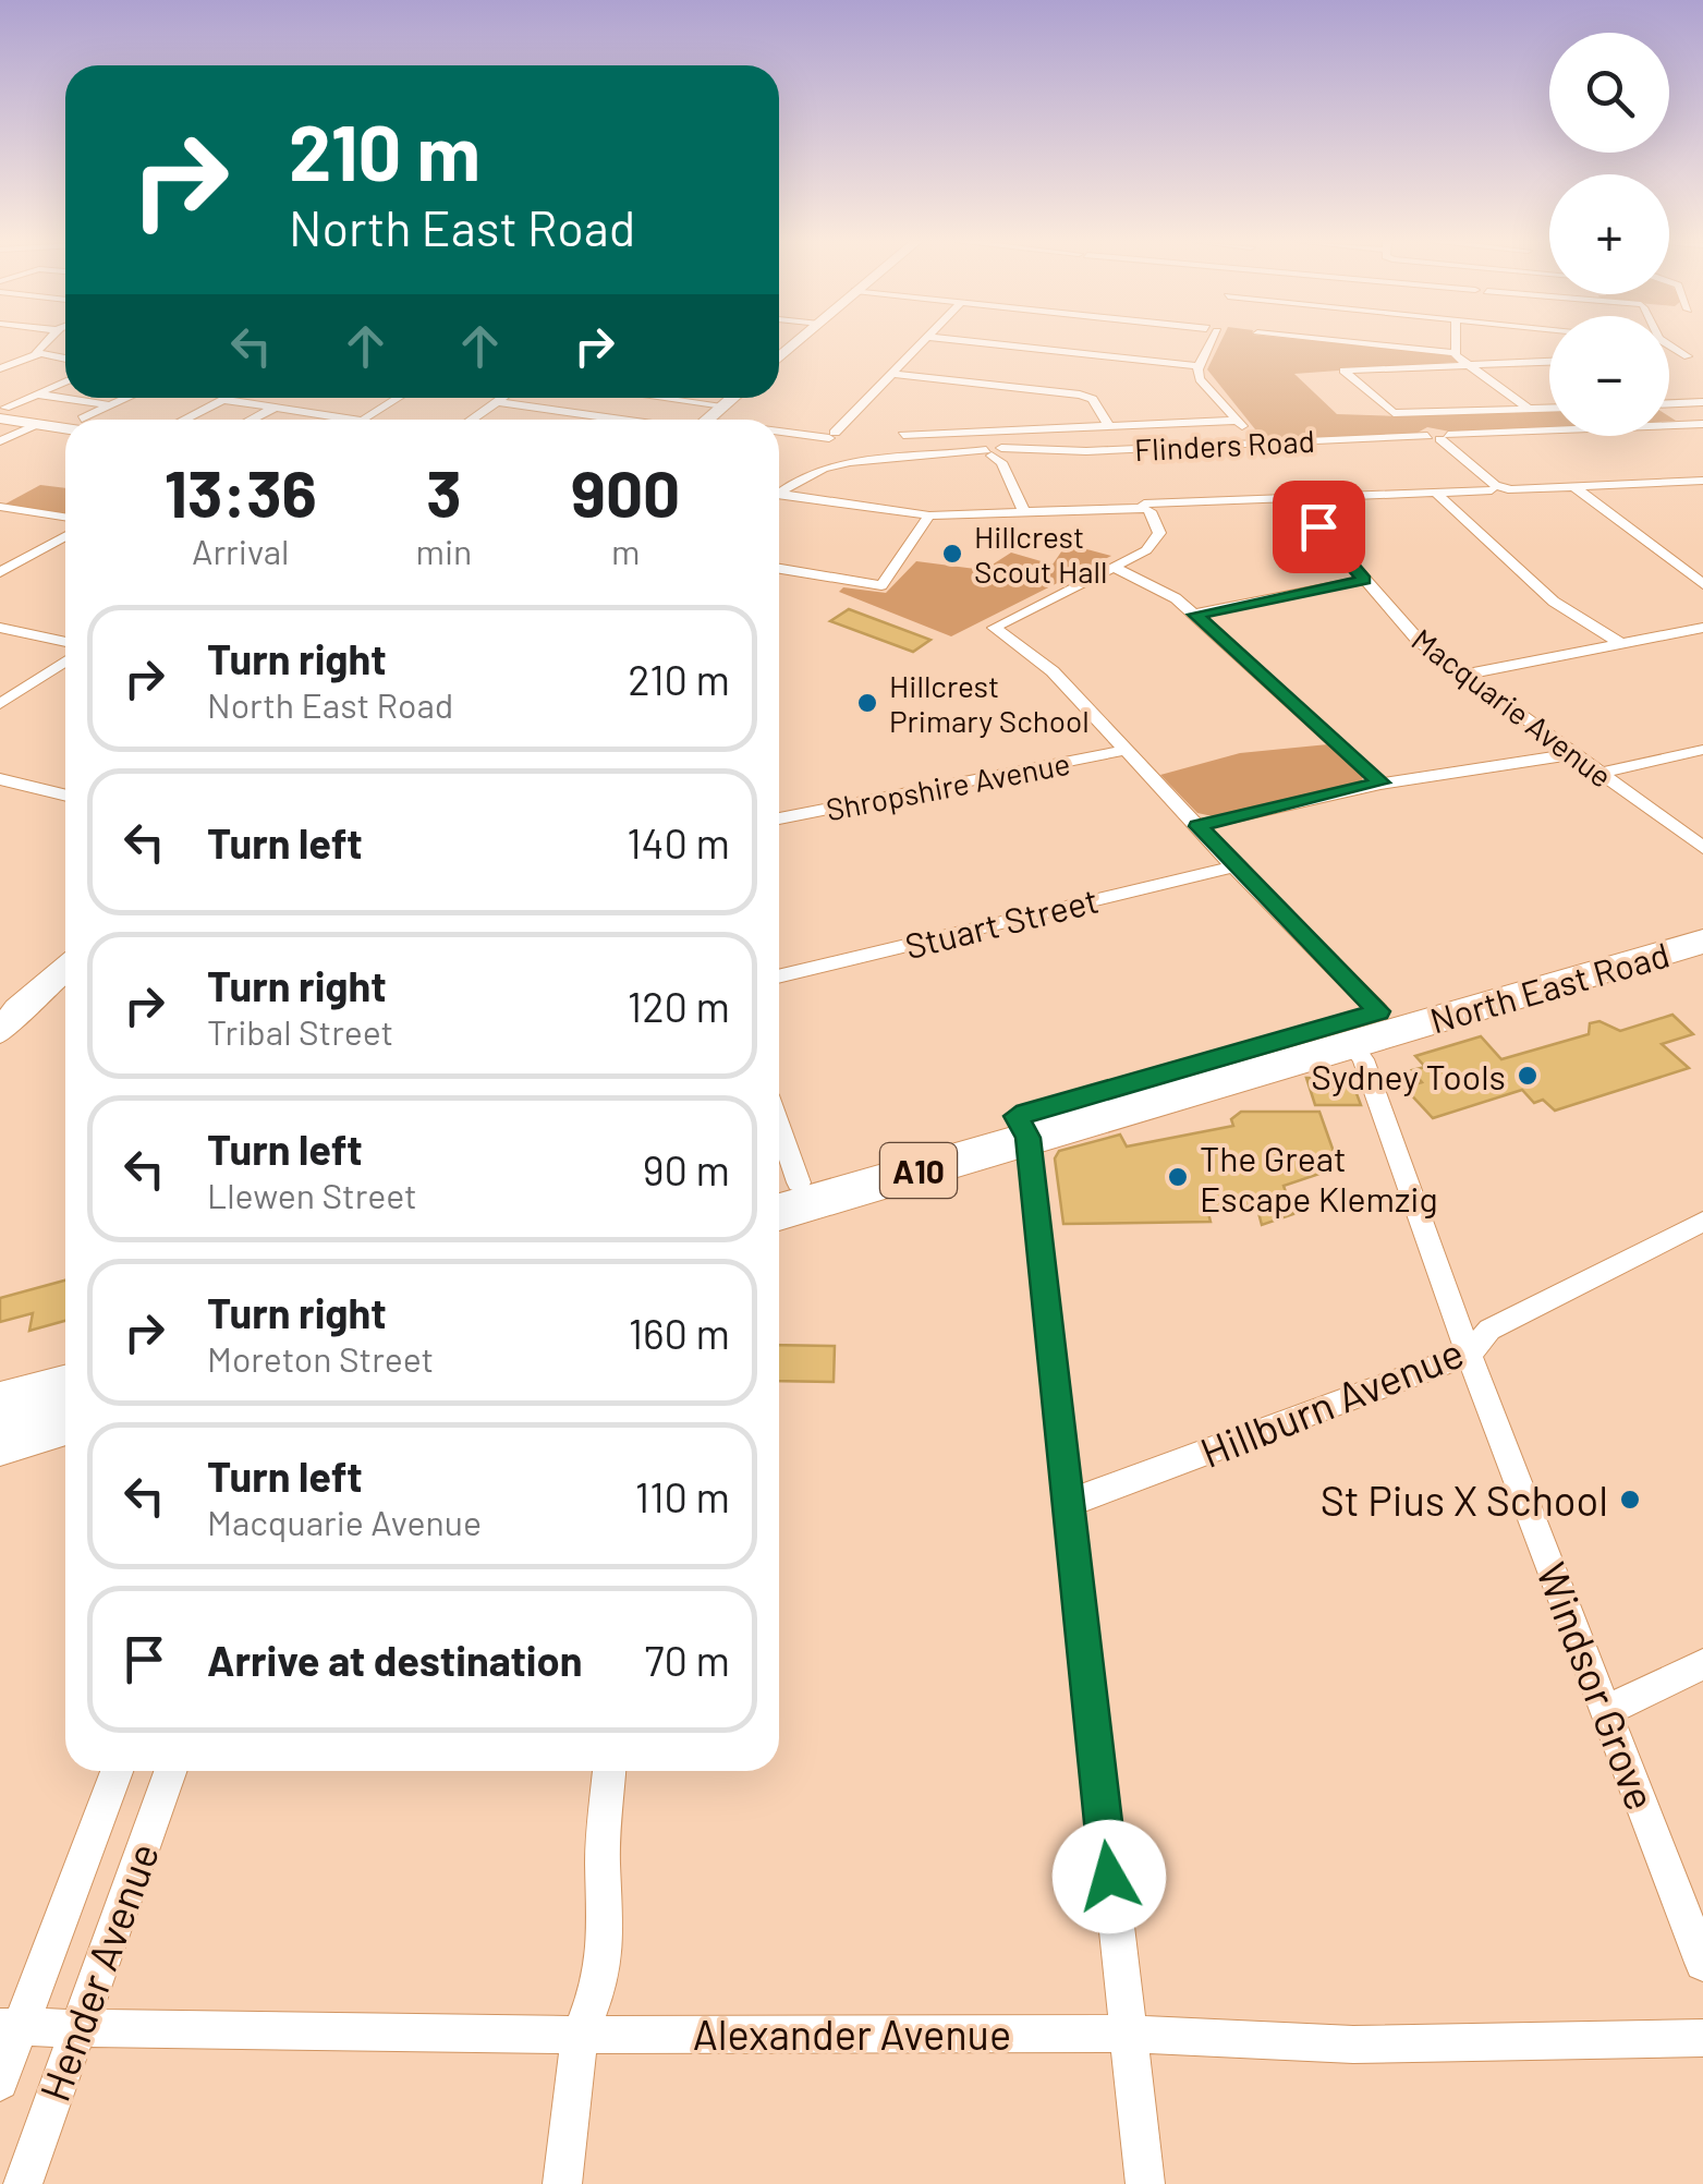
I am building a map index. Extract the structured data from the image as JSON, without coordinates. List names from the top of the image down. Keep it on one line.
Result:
{"streets":{"highway":["North East Road","A10"],"street":["Flinders Road","Macquarie Avenue","Shropshire Avenue","Stuart Street","Hillburn Avenue","Windsor Grove","Hender Avenue","Alexander Avenue"]},"crossings":[["North East Road","Windsor Grove"],["Hillburn Avenue","Windsor Grove"],["Hender Avenue","Alexander Avenue"]],"places":["Hillcrest Scout Hall","Hillcrest Primary School","Sydney Tools","The Great Escape Klemzig","St Pius X School"],"page":{"map_buttons":["+","−"],"turn":["210 m","North East Road"],"eta":["13:36","Arrival","3","min","900","m"],"list":[{"name":"Turn right","note":"North East Road","value":"210 m"},{"name":"Turn left","value":"140 m"},{"name":"Turn right","note":"Tribal Street","value":"120 m"},{"name":"Turn left","note":"Llewen Street","value":"90 m"},{"name":"Turn right","note":"Moreton Street","value":"160 m"},{"name":"Turn left","note":"Macquarie Avenue","value":"110 m"},{"name":"Arrive at destination","value":"70 m"}]}}
